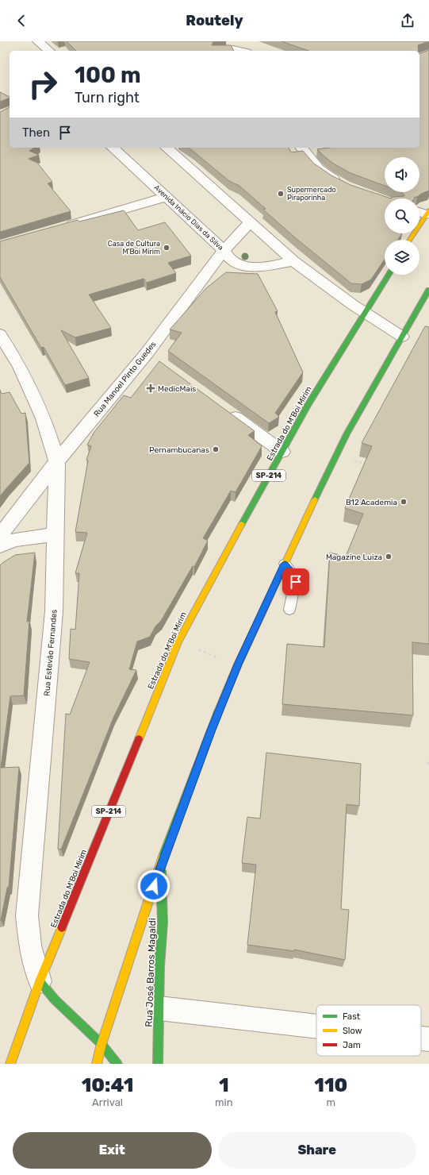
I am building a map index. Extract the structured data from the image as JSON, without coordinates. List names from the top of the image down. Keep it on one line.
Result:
{"streets":{"main road":["Estrada do M'Boi Mirim","SP-214","Rua José Barros Magaldi"],"street":["Avenida Inácio Dias da Silva","Rua Manoel Pinto Guedes","Rua Estevão Fernandes"]},"crossings":[["Avenida Inácio Dias da Silva","Rua Manoel Pinto Guedes"],["Rua Manoel Pinto Guedes","Rua Estevão Fernandes"],["Estrada do M'Boi Mirim","Rua Estevão Fernandes"]],"places":{"other":["Supermercado Piraporinha","Casa de Cultura M'Boi Mirim","Pernambucanas","B12 Academia","Magazine Luiza"],"health":["MedicMais"]},"legend":["Fast","Slow","Jam"],"page":{"header":"Routely","turn":["100 m","Turn right"],"then":"Then","eta":["10:41","Arrival","1","min","110","m"],"buttons":["Exit","Share"]}}
